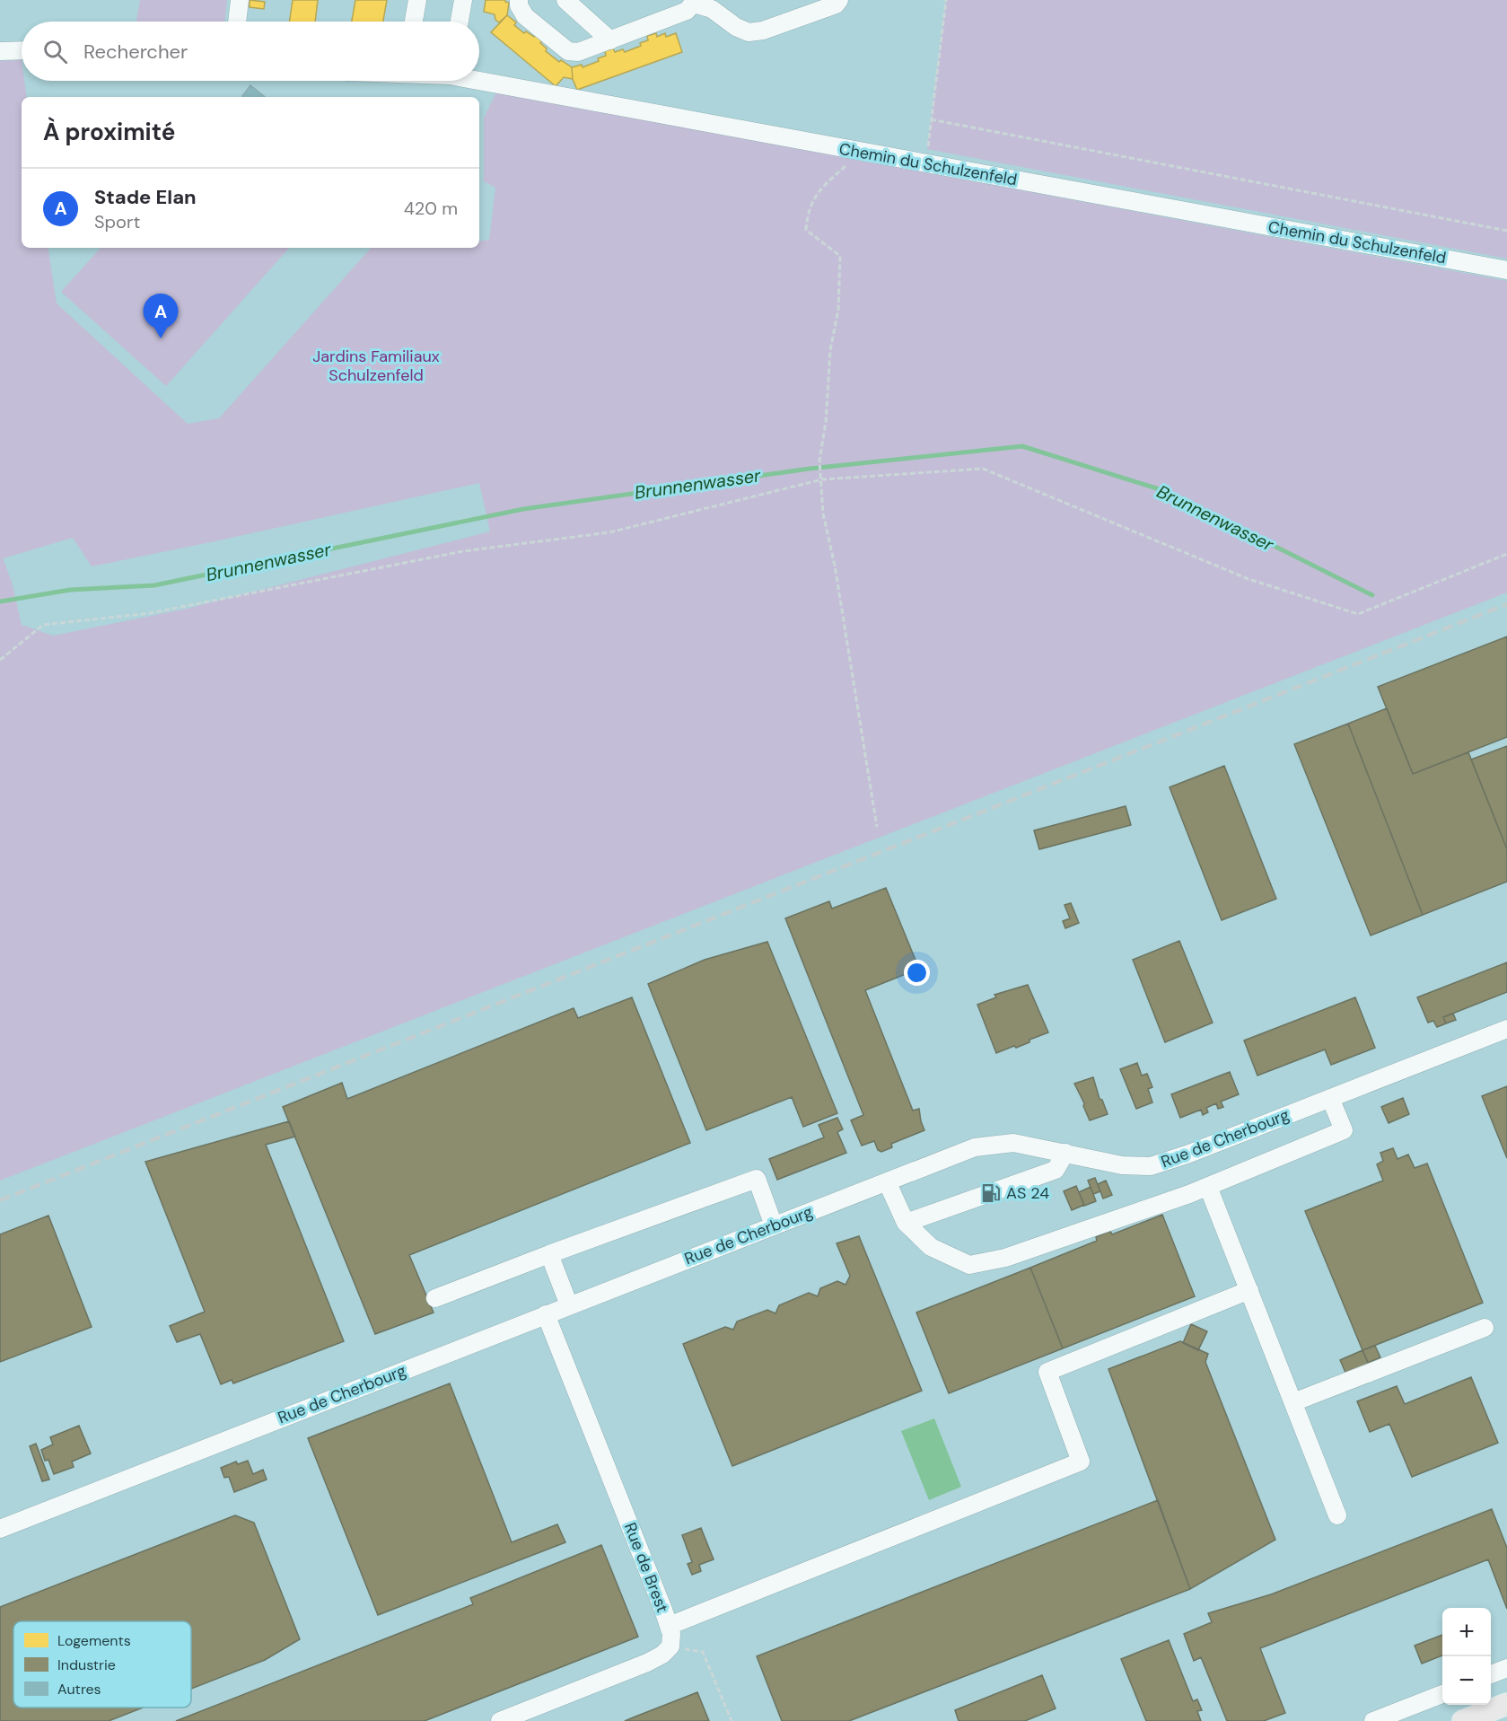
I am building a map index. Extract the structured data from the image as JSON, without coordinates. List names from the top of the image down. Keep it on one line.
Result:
{"streets":{"street":["Chemin du Schulzenfeld","Rue de Cherbourg","Rue de Brest"]},"crossings":[["Rue de Cherbourg","Rue de Brest"]],"water":["Brunnenwasser"],"parks":["Jardins Familiaux Schulzenfeld"],"places":{"fuel station":["AS 24"]},"legend":["Logements","Industrie","Autres"],"page":{"search":"Rechercher","heading":"À proximité","list":[{"mark":"A","name":"Stade Elan","note":"Sport","value":"420 m"}],"pins":"A","map_buttons":["+","−"]}}
